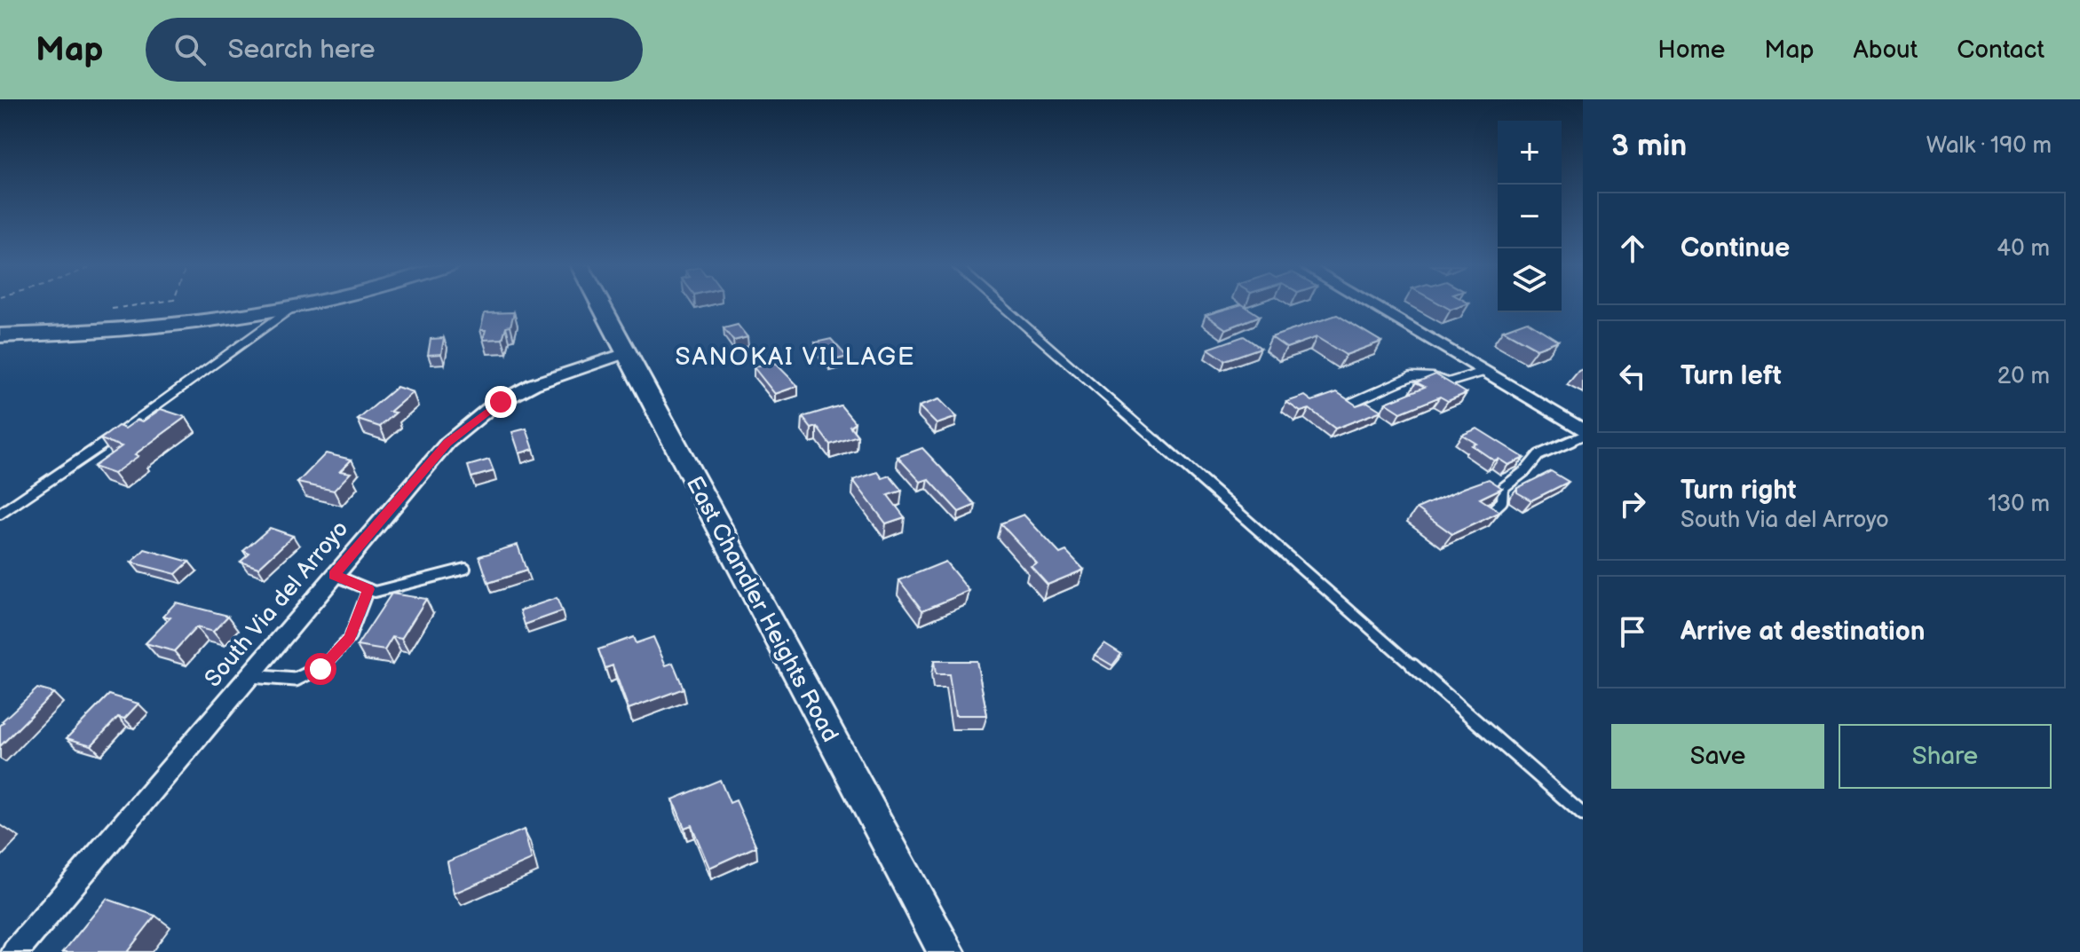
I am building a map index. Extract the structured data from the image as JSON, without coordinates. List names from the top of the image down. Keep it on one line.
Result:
{"streets":{"main road":["East Chandler Heights Road"],"street":["South Via del Arroyo"]},"crossings":[["South Via del Arroyo","East Chandler Heights Road"]],"districts":["SANOKAI VILLAGE"],"page":{"header":"Map","search":"Search here","nav":["Home","Map","About","Contact"],"heading":["3 min","Walk · 190 m"],"map_buttons":["+","−"],"list":[["Continue","40 m"],["Turn left","20 m"],["Turn right","South Via del Arroyo","130 m"],"Arrive at destination"],"buttons":["Save","Share"]}}
